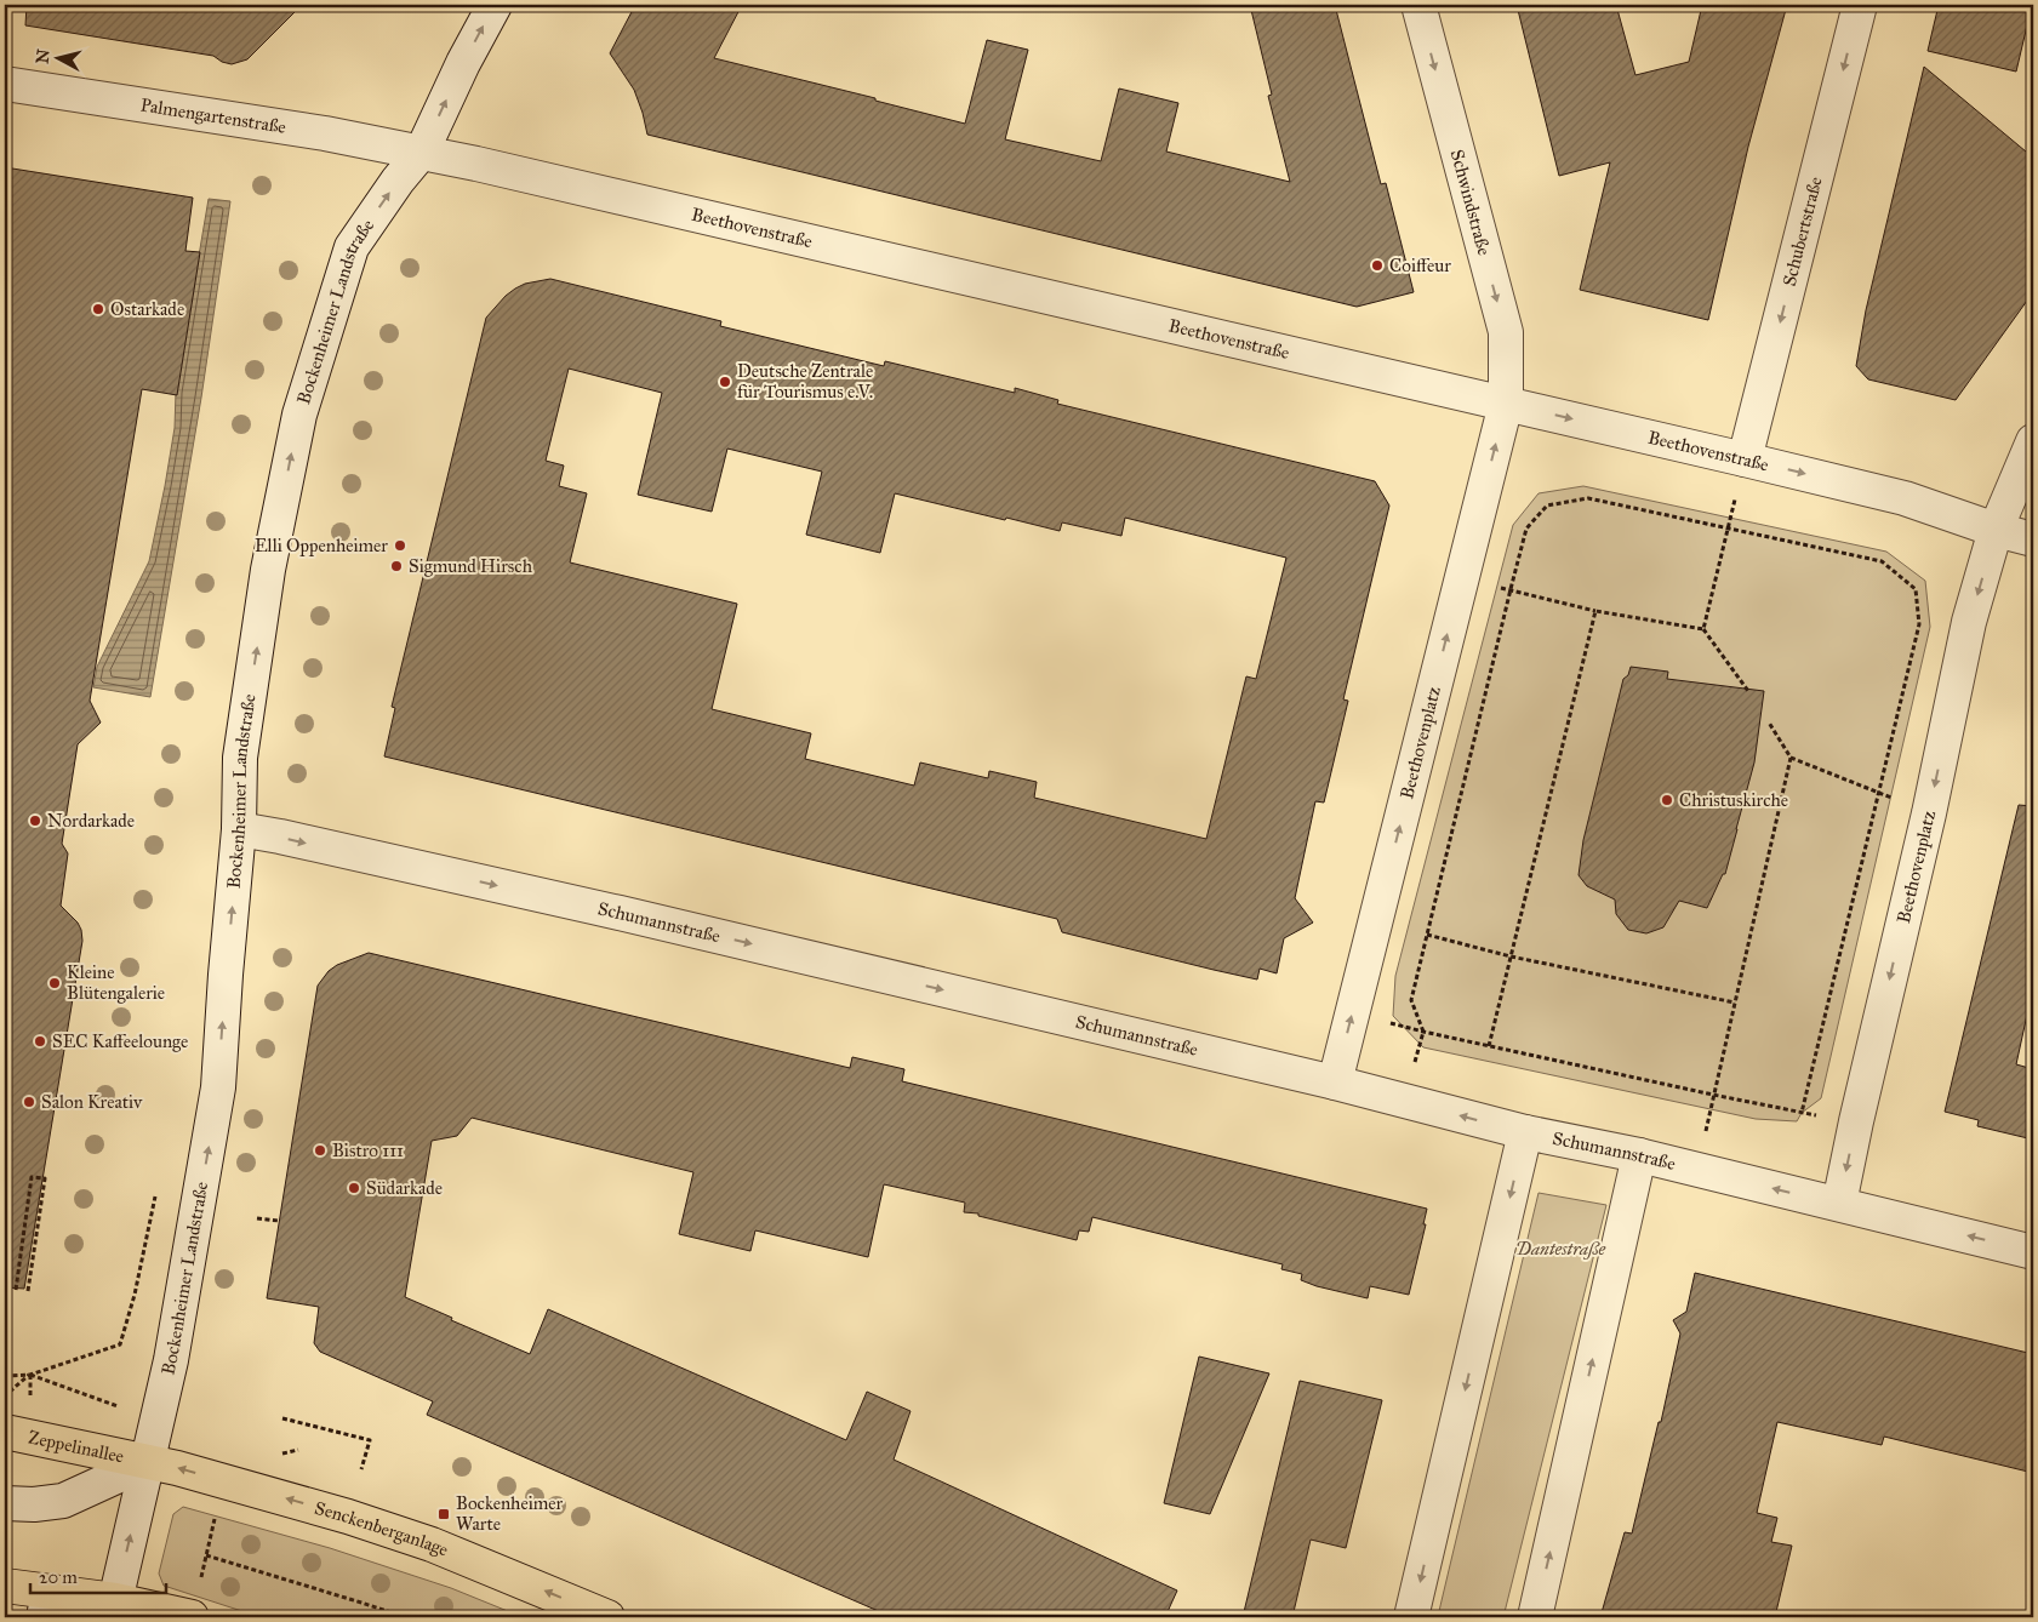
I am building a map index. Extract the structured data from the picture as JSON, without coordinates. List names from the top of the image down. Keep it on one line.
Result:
{"streets":{"main road":["Zeppelinallee","Senckenberganlage"],"street":["Palmengartenstraße","Schwindstraße","Beethovenstraße","Schubertstraße","Bockenheimer Landstraße","Beethovenplatz","Schumannstraße"]},"crossings":[["Palmengartenstraße","Beethovenstraße"],["Palmengartenstraße","Bockenheimer Landstraße"],["Schwindstraße","Beethovenstraße"],["Schwindstraße","Beethovenplatz"],["Beethovenstraße","Schubertstraße"],["Beethovenstraße","Bockenheimer Landstraße"],["Beethovenstraße","Beethovenplatz"],["Bockenheimer Landstraße","Schumannstraße"],["Bockenheimer Landstraße","Zeppelinallee"],["Bockenheimer Landstraße","Senckenberganlage"],["Beethovenplatz","Schumannstraße"],["Zeppelinallee","Senckenberganlage"]],"one_way":["Schwindstraße","Schubertstraße","Bockenheimer Landstraße","Senckenberganlage"],"parks":["Dantestraße"],"places":{"other":["Coiffeur","Ostarkade","Deutsche Zentrale für Tourismus e.V.","Elli Oppenheimer","Sigmund Hirsch","Christuskirche","Nordarkade","Kleine Blütengalerie","SEC Kaffeelounge","Salon Kreativ","Bistro 111","Südarkade"],"transit":["Bockenheimer Warte"]},"scale_bar":"20 m","north":"left"}
